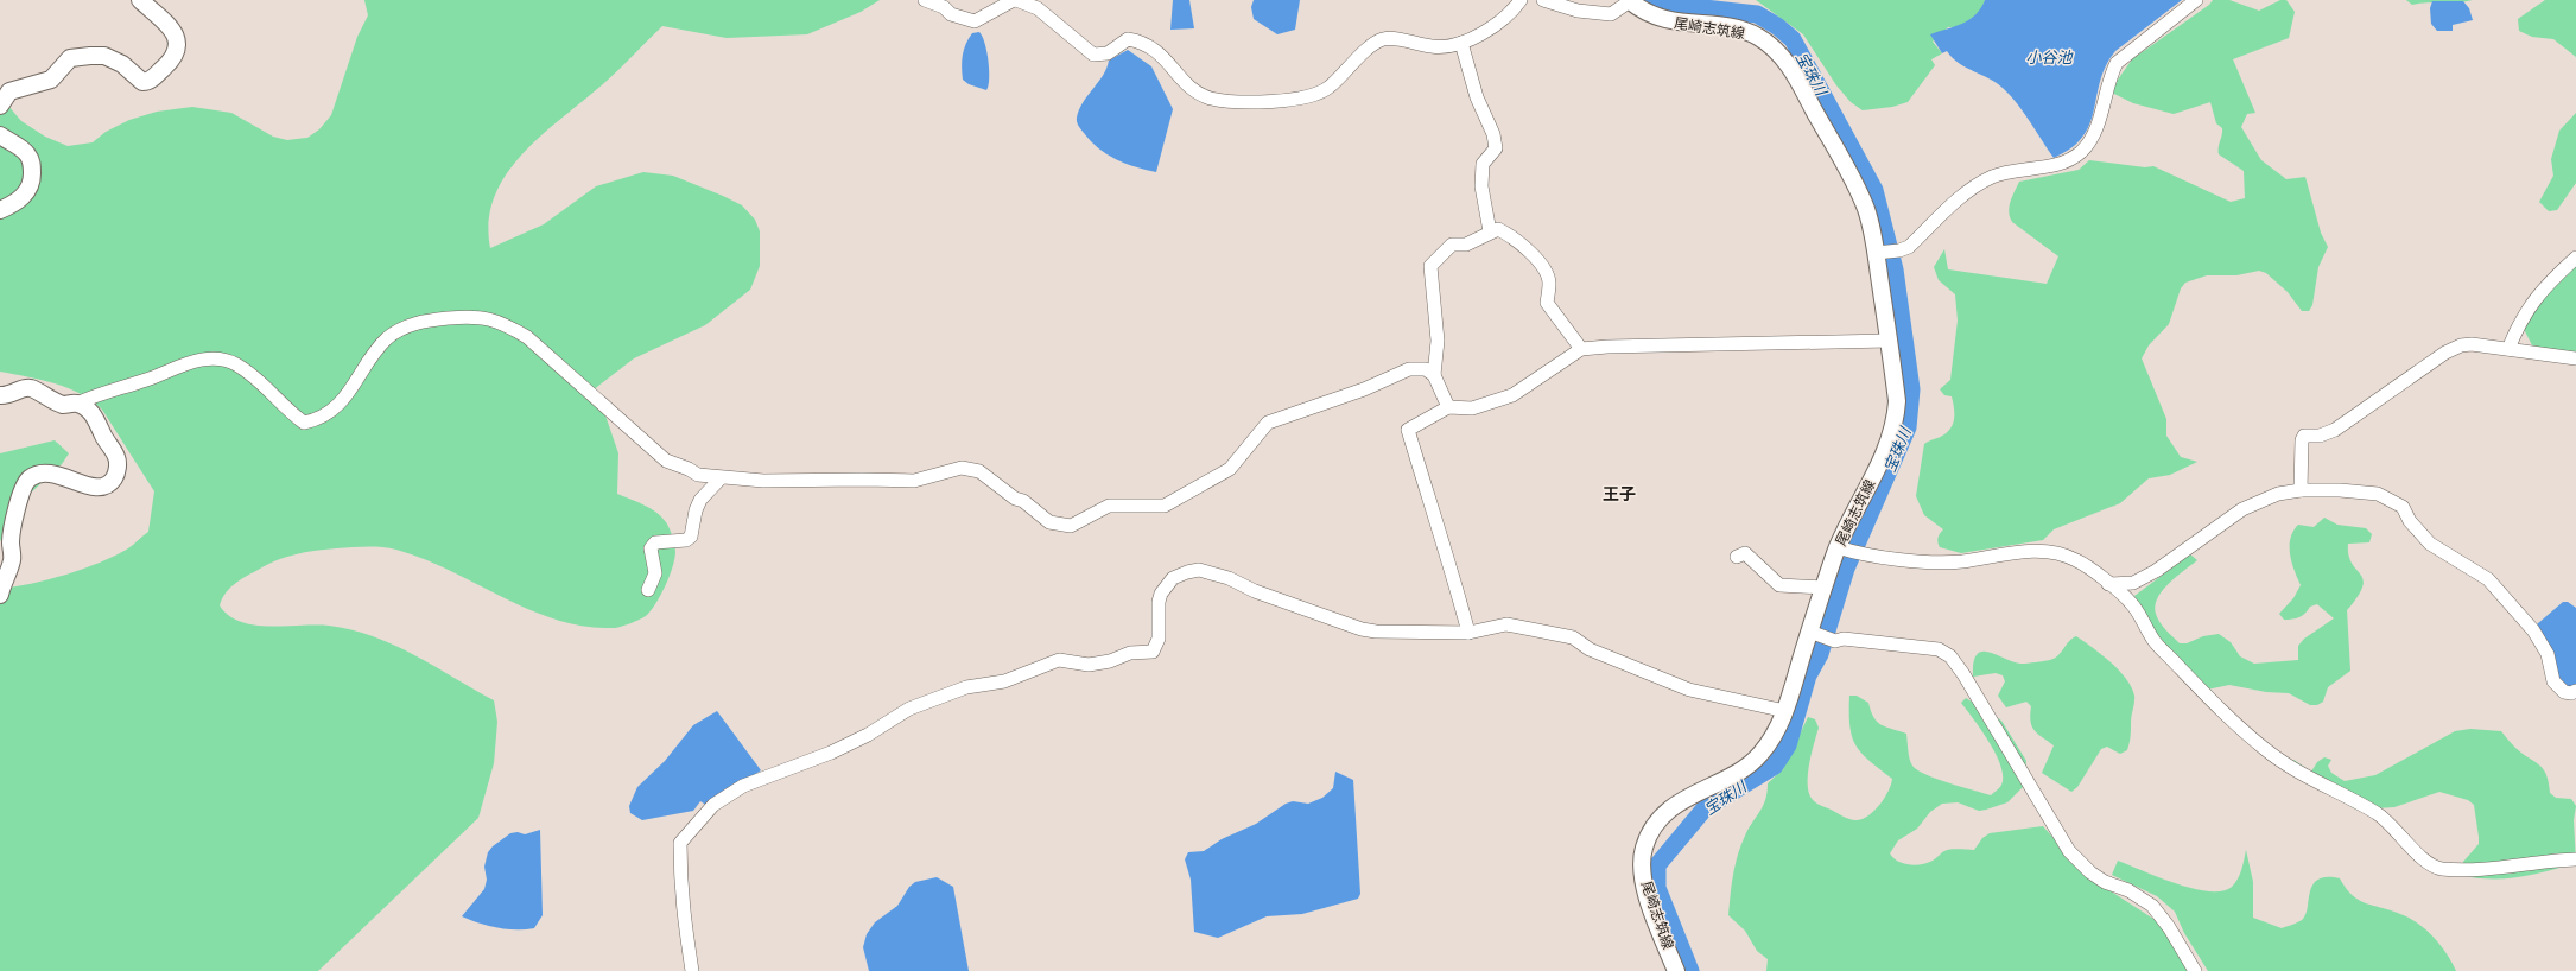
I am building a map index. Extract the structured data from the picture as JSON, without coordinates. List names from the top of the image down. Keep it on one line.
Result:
{"streets":{"main road":["尾崎志筑線"]},"districts":["王子"],"water":["小谷池","宝珠川"]}
